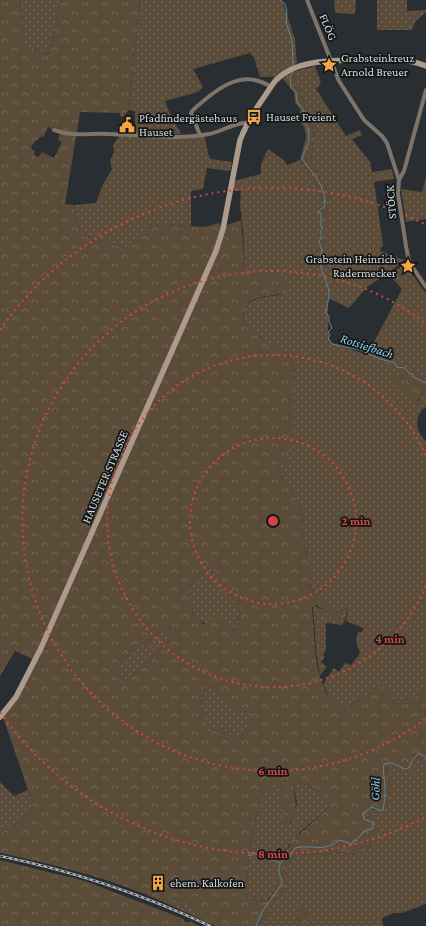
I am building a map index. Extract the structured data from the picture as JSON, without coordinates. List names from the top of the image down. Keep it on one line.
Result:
{"streets":{"street":["FLÖG","STÖCK","HAUSETER STRASSE"]},"crossings":[["FLÖG","STÖCK"],["FLÖG","HAUSETER STRASSE"]],"water":["Rotsiefbach","Göhl"],"places":{"place":["Grabsteinkreuz Arnold Breuer","Grabstein Heinrich Radermecker"],"bus stop":["Hauset Freient"],"public building":["Pfadfindergästehaus Hauset"],"building":["ehem. Kalkofen"]},"rings":["2 min","4 min","6 min","8 min"]}
